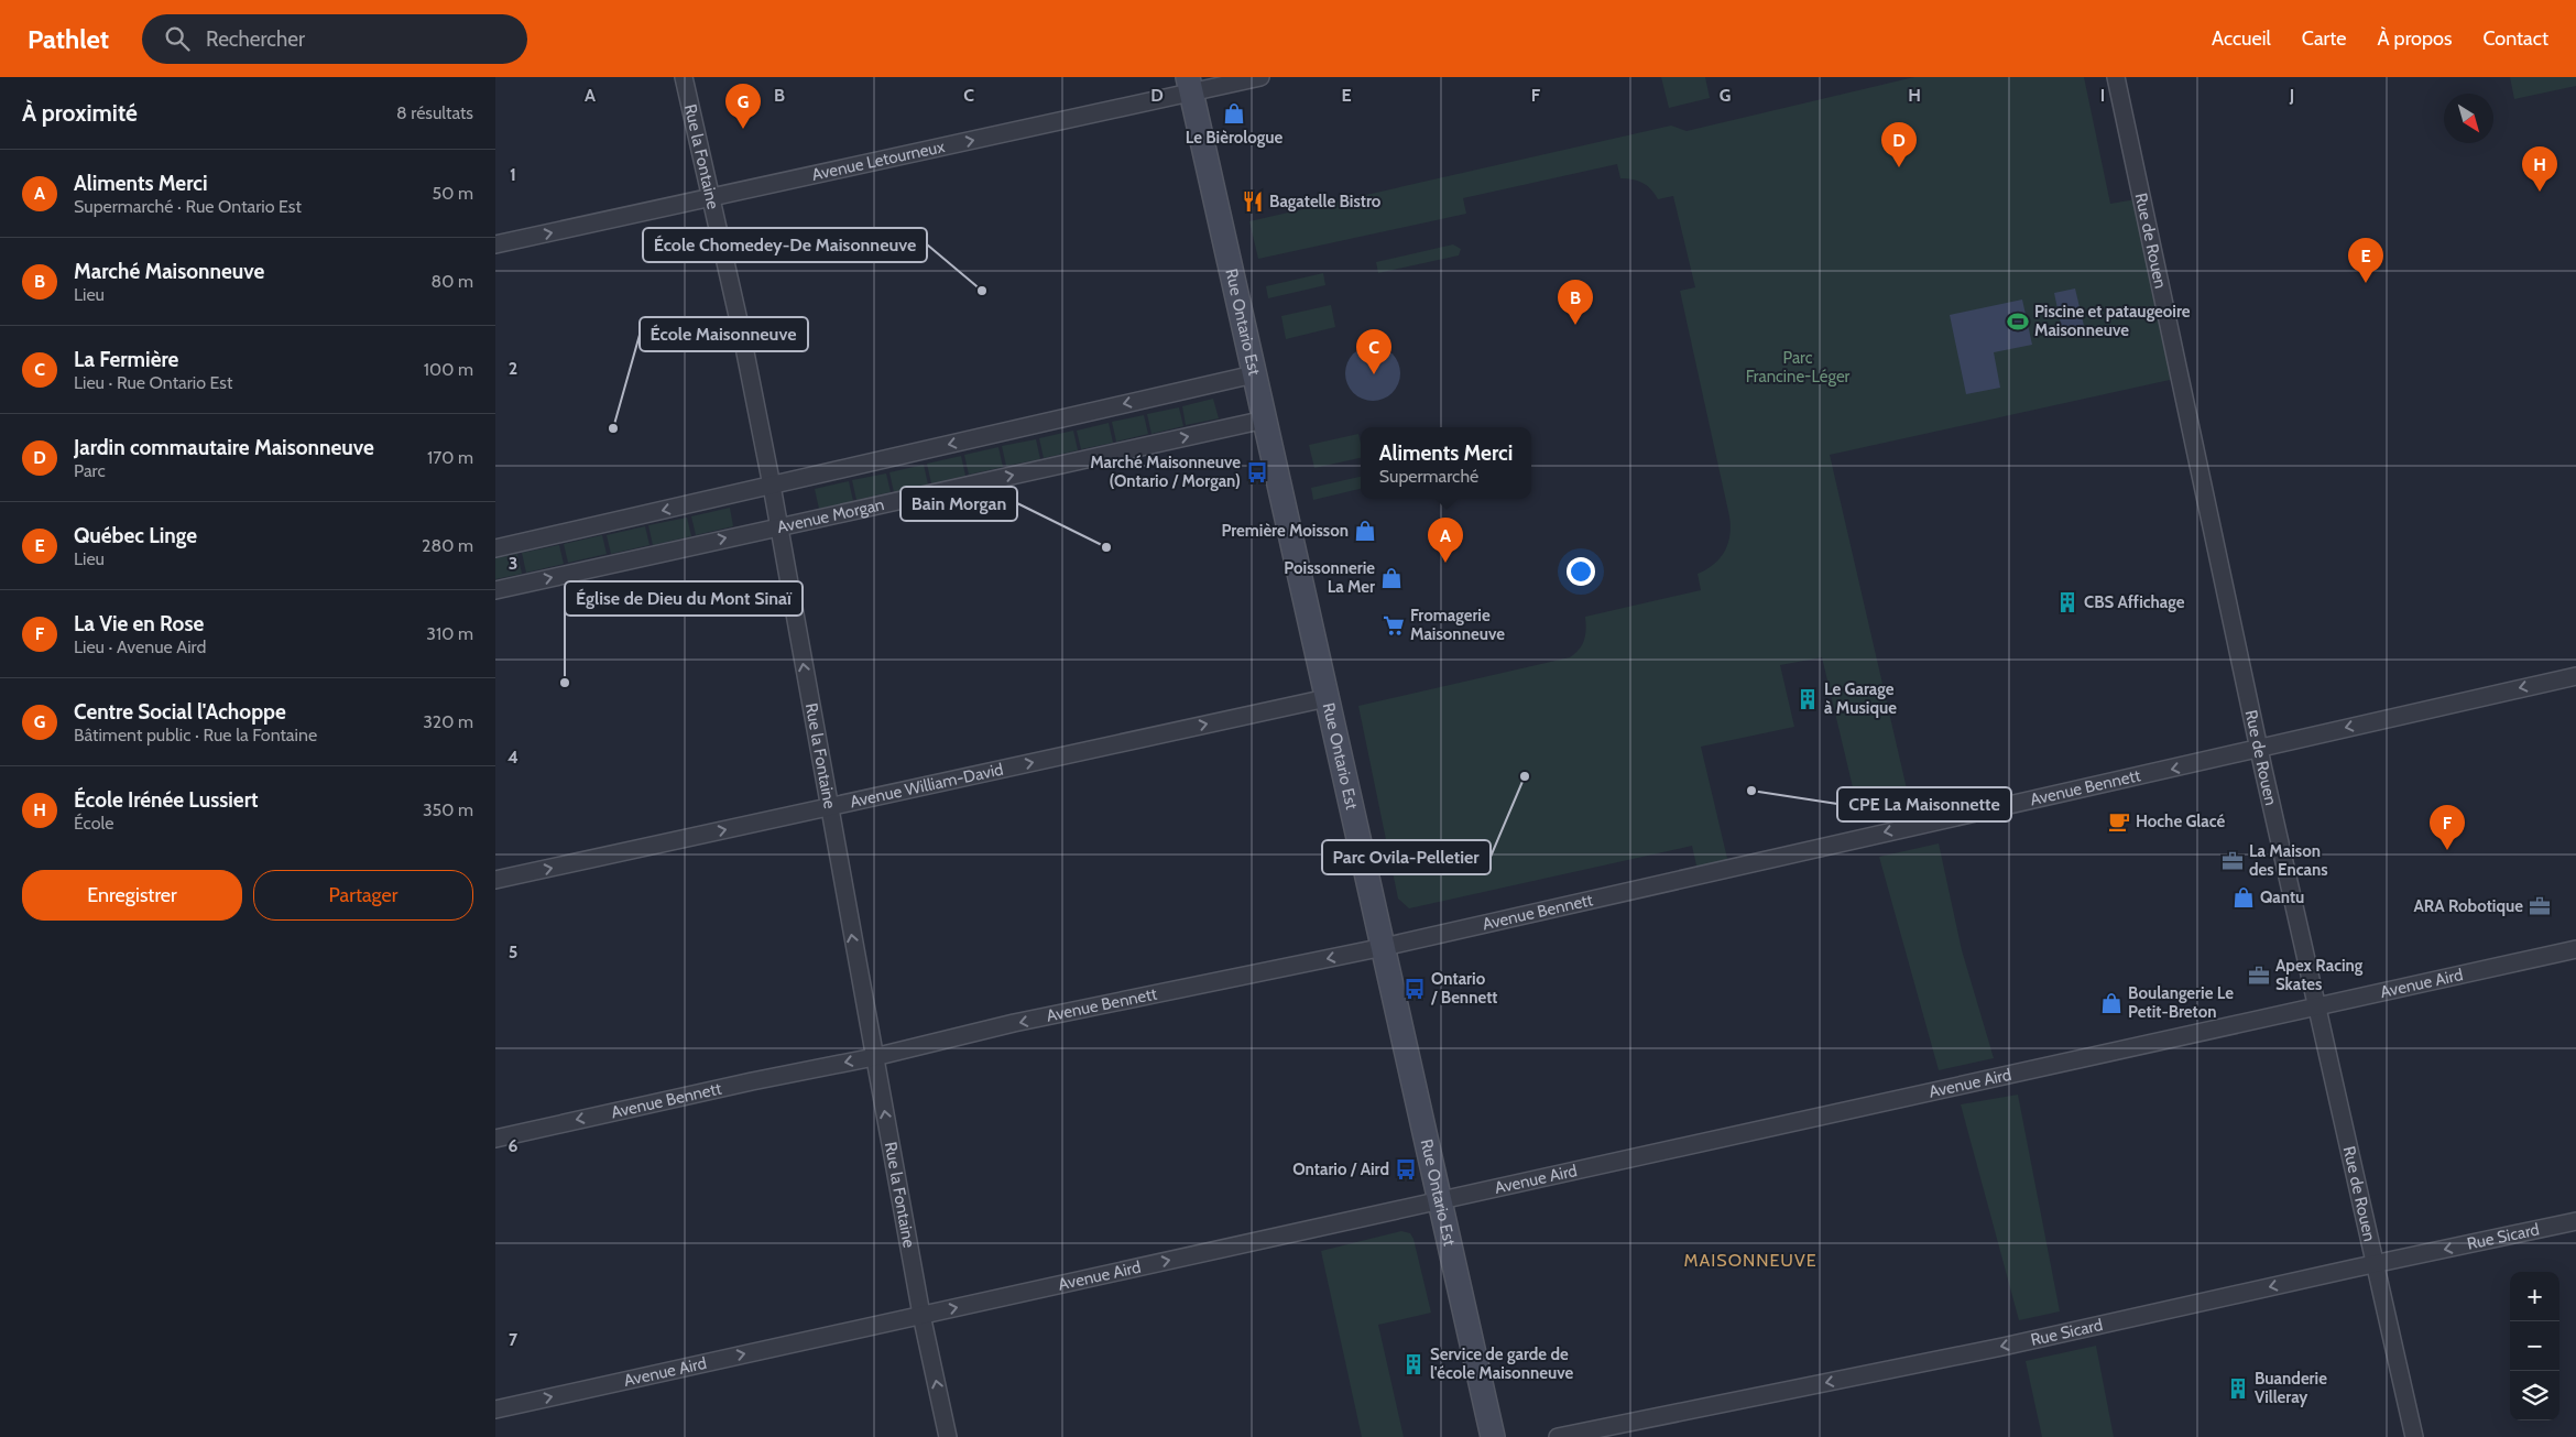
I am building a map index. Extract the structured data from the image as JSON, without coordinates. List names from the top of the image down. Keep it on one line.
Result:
{"streets":{"main road":["Rue Ontario Est"],"street":["Rue la Fontaine","Avenue Letourneux","Rue de Rouen","Avenue Morgan","Avenue William-David","Avenue Bennett","Avenue Aird","Rue Sicard"]},"crossings":[["Rue la Fontaine","Avenue Letourneux"],["Rue la Fontaine","Avenue Morgan"],["Rue la Fontaine","Avenue William-David"],["Rue la Fontaine","Avenue Bennett"],["Rue la Fontaine","Avenue Aird"],["Avenue Letourneux","Rue Ontario Est"],["Rue de Rouen","Avenue Bennett"],["Rue de Rouen","Avenue Aird"],["Rue de Rouen","Rue Sicard"],["Rue Ontario Est","Avenue Morgan"],["Rue Ontario Est","Avenue William-David"],["Rue Ontario Est","Avenue Bennett"],["Rue Ontario Est","Avenue Aird"]],"one_way":["Rue la Fontaine","Avenue Letourneux","Avenue William-David","Avenue Bennett","Avenue Aird","Rue Sicard"],"districts":["MAISONNEUVE"],"parks":["Parc Francine-Léger"],"places":{"shop":["Le Bièrologue","Première Moisson","Poissonnerie La Mer","Qantu","Boulangerie Le Petit-Breton"],"restaurant":["Bagatelle Bistro"],"other":["École Chomedey-De Maisonneuve","École Maisonneuve","Bain Morgan","Église de Dieu du Mont Sinaï","Parc Ovila-Pelletier","CPE La Maisonnette"],"sports":["Piscine et pataugeoire Maisonneuve"],"bus stop":["Marché Maisonneuve (Ontario / Morgan)","Ontario / Bennett","Ontario / Aird"],"building":["CBS Affichage","Le Garage à Musique","Service de garde de l'école Maisonneuve","Buanderie Villeray"],"supermarket":["Fromagerie Maisonneuve"],"cafe":["Hoche Glacé"],"office":["La Maison des Encans","ARA Robotique","Apex Racing Skates"]},"north":"bottom right","page":{"header":"Pathlet","search":"Rechercher","nav":["Accueil","Carte","À propos","Contact"],"heading":["À proximité","8 résultats"],"pins":["G","D","H","E","B","C","A","F"],"list":[{"mark":"A","name":"Aliments Merci","note":"Supermarché · Rue Ontario Est","value":"50 m"},{"mark":"B","name":"Marché Maisonneuve","note":"Lieu","value":"80 m"},{"mark":"C","name":"La Fermière","note":"Lieu · Rue Ontario Est","value":"100 m"},{"mark":"D","name":"Jardin commautaire Maisonneuve","note":"Parc","value":"170 m"},{"mark":"E","name":"Québec Linge","note":"Lieu","value":"280 m"},{"mark":"F","name":"La Vie en Rose","note":"Lieu · Avenue Aird","value":"310 m"},{"mark":"G","name":"Centre Social l'Achoppe","note":"Bâtiment public · Rue la Fontaine","value":"320 m"},{"mark":"H","name":"École Irénée Lussiert","note":"École","value":"350 m"}],"popup":["Aliments Merci","Supermarché"],"buttons":["Enregistrer","Partager"],"map_buttons":["+","−"]},"grid":{"columns":["A","B","C","D","E","F","G","H","I","J"],"rows":["1","2","3","4","5","6","7"]}}
